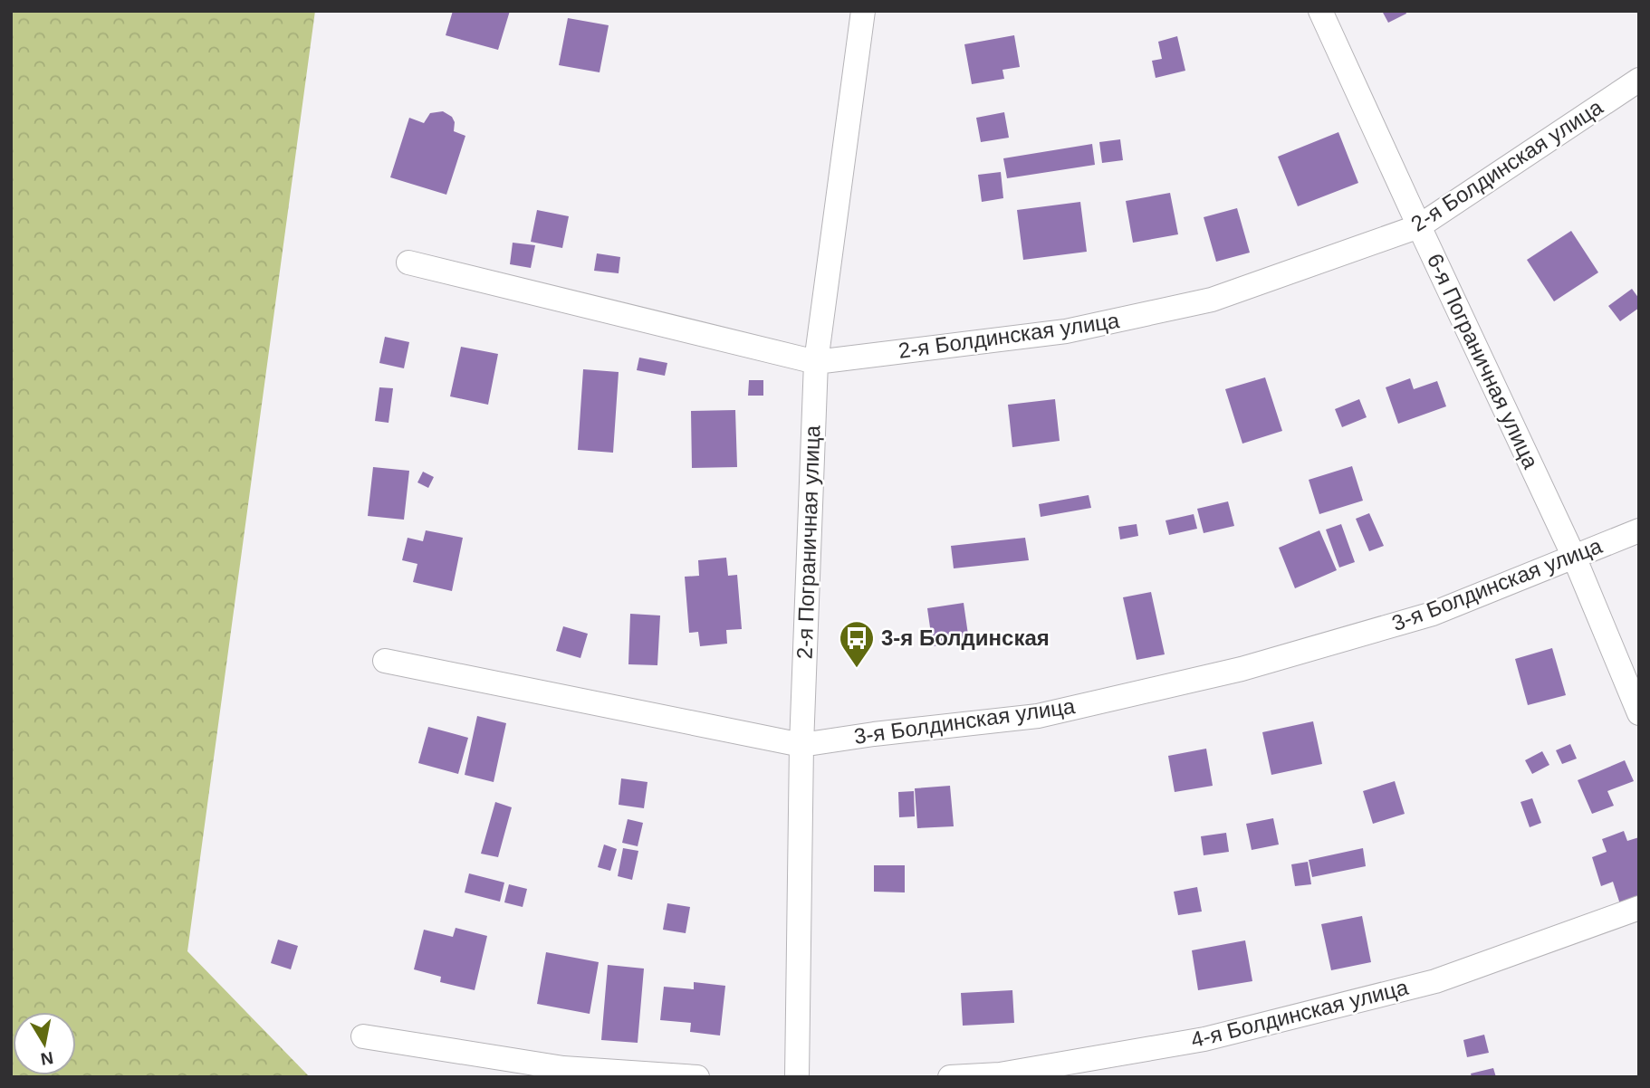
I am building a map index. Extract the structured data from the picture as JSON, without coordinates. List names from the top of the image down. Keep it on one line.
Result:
{"streets":{"street":["2-я Болдинская улица","6-я Пограничная улица","2-я Пограничная улица","3-я Болдинская улица","4-я Болдинская улица"]},"crossings":[["2-я Болдинская улица","6-я Пограничная улица"],["2-я Болдинская улица","2-я Пограничная улица"],["6-я Пограничная улица","3-я Болдинская улица"],["2-я Пограничная улица","3-я Болдинская улица"]],"places":{"bus stop":["3-я Болдинская"]},"north":"bottom"}
